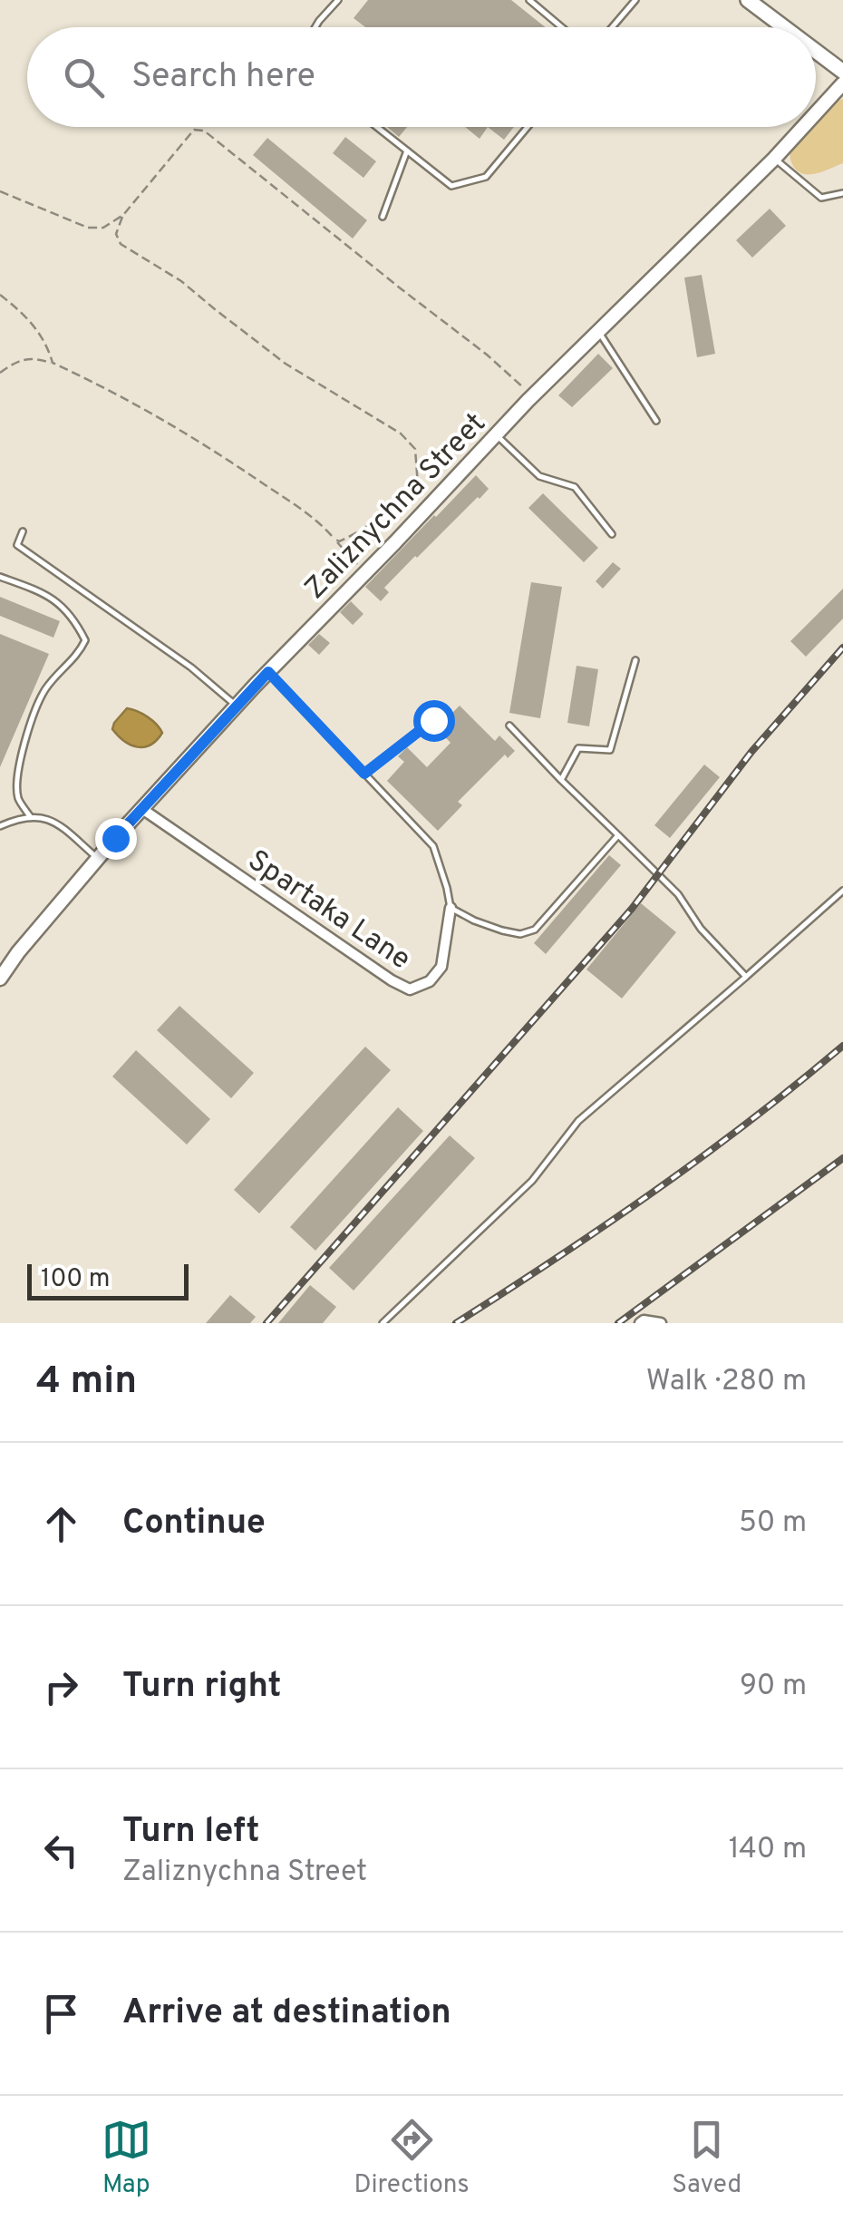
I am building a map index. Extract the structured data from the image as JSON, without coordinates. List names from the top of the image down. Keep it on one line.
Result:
{"streets":{"street":["Zaliznychna Street","Spartaka Lane"]},"crossings":[["Zaliznychna Street","Spartaka Lane"]],"scale_bar":"100 m","page":{"search":"Search here","scale":"100 m","heading":["4 min","Walk · 280 m"],"list":[["Continue","50 m"],["Turn right","90 m"],["Turn left","Zaliznychna Street","140 m"],"Arrive at destination"],"nav":["Map","Directions","Saved"]}}
